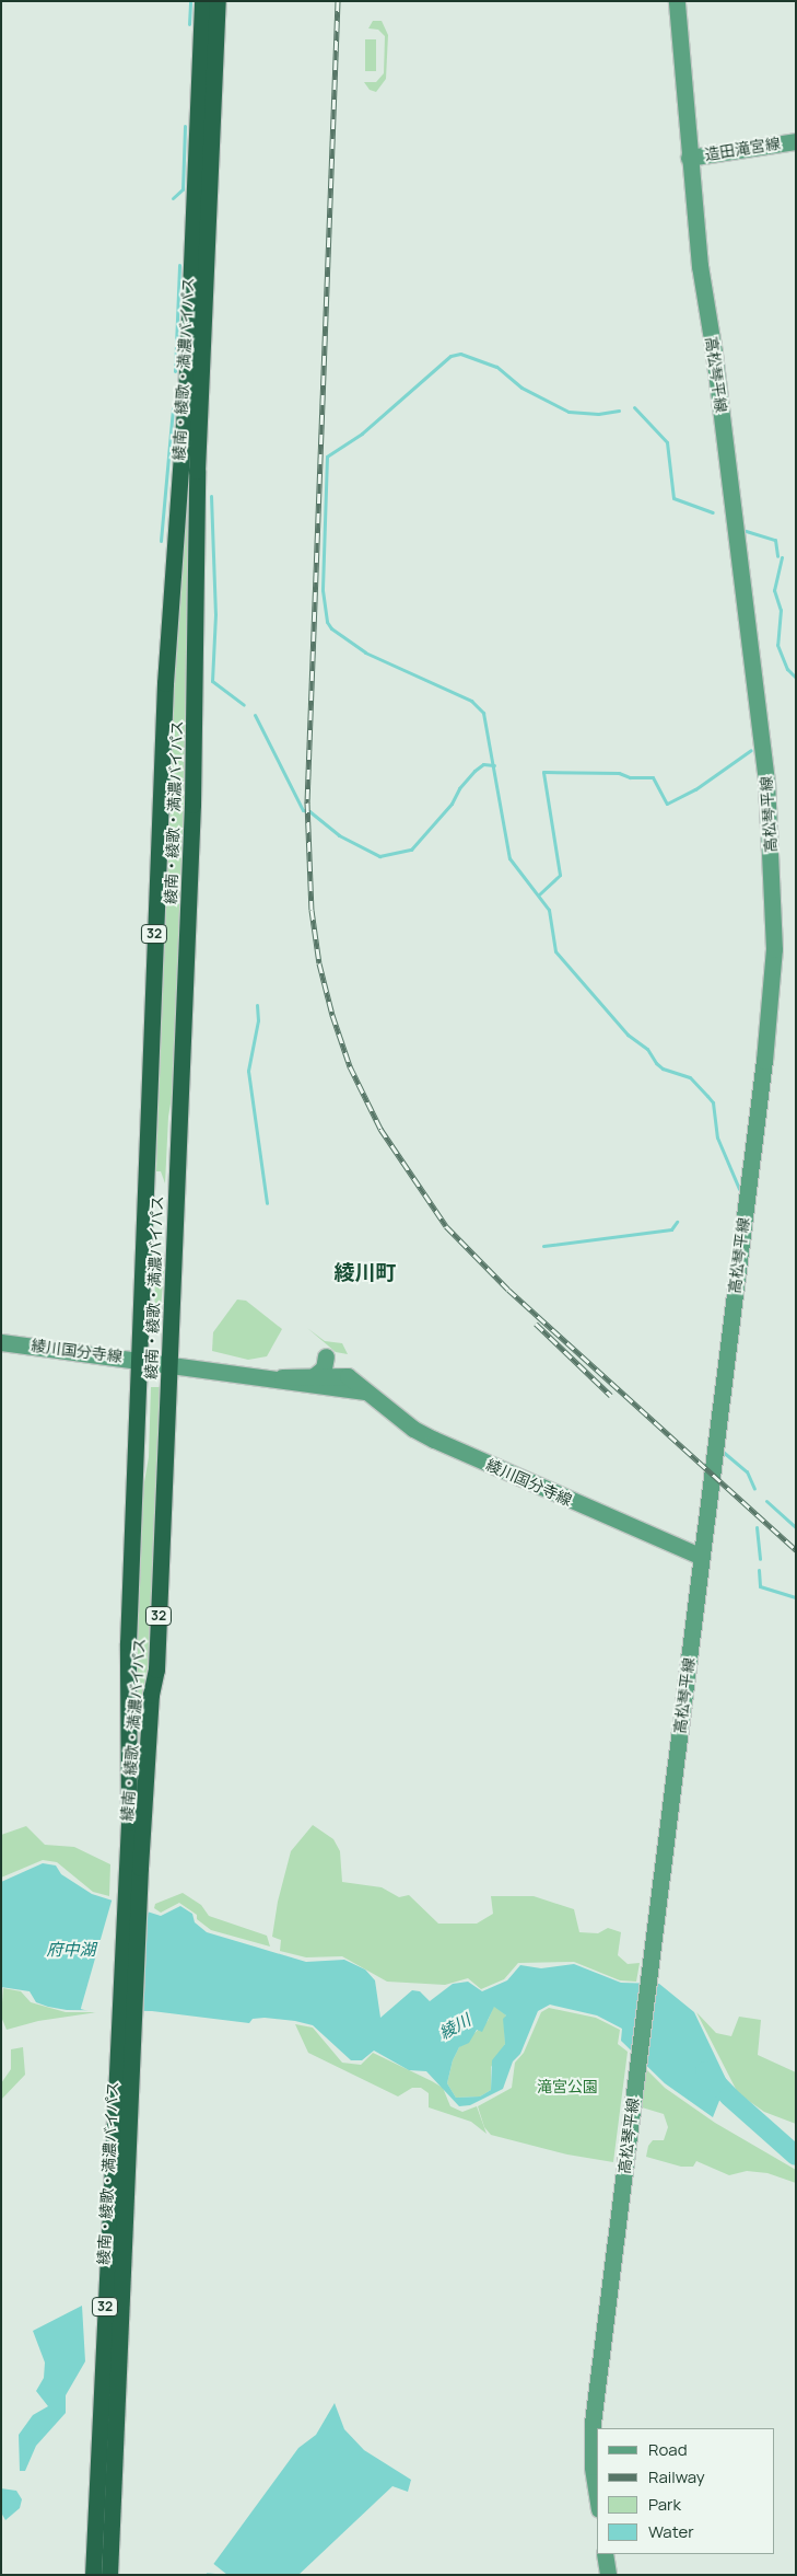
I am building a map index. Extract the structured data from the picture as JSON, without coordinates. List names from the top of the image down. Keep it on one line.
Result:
{"streets":{"highway":["綾南・綾歌・満濃バイパス","32"],"main road":["造田滝宮線","高松琴平線","綾川国分寺線"]},"crossings":[["造田滝宮線","高松琴平線"],["綾南・綾歌・満濃バイパス","綾川国分寺線"],["高松琴平線","綾川国分寺線"]],"districts":["綾川町"],"water":["府中湖","綾川"],"parks":["滝宮公園"],"legend":["Road","Railway","Park","Water"]}
